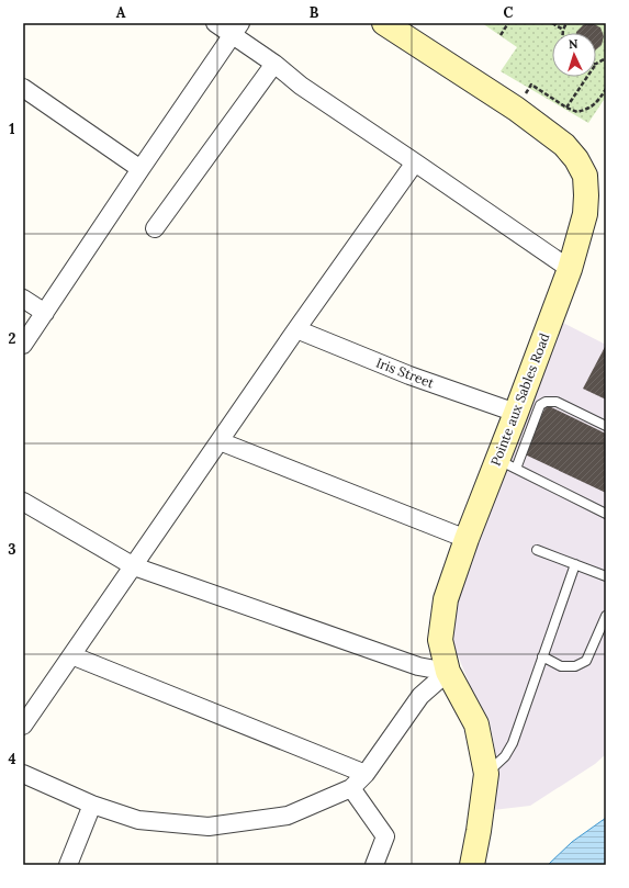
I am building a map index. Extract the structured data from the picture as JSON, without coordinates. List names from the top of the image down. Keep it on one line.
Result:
{"streets":{"main road":["Pointe aux Sables Road"],"street":["Iris Street"]},"crossings":[["Iris Street","Pointe aux Sables Road"]],"north":"top","grid":{"columns":["A","B","C"],"rows":["1","2","3","4"]}}
